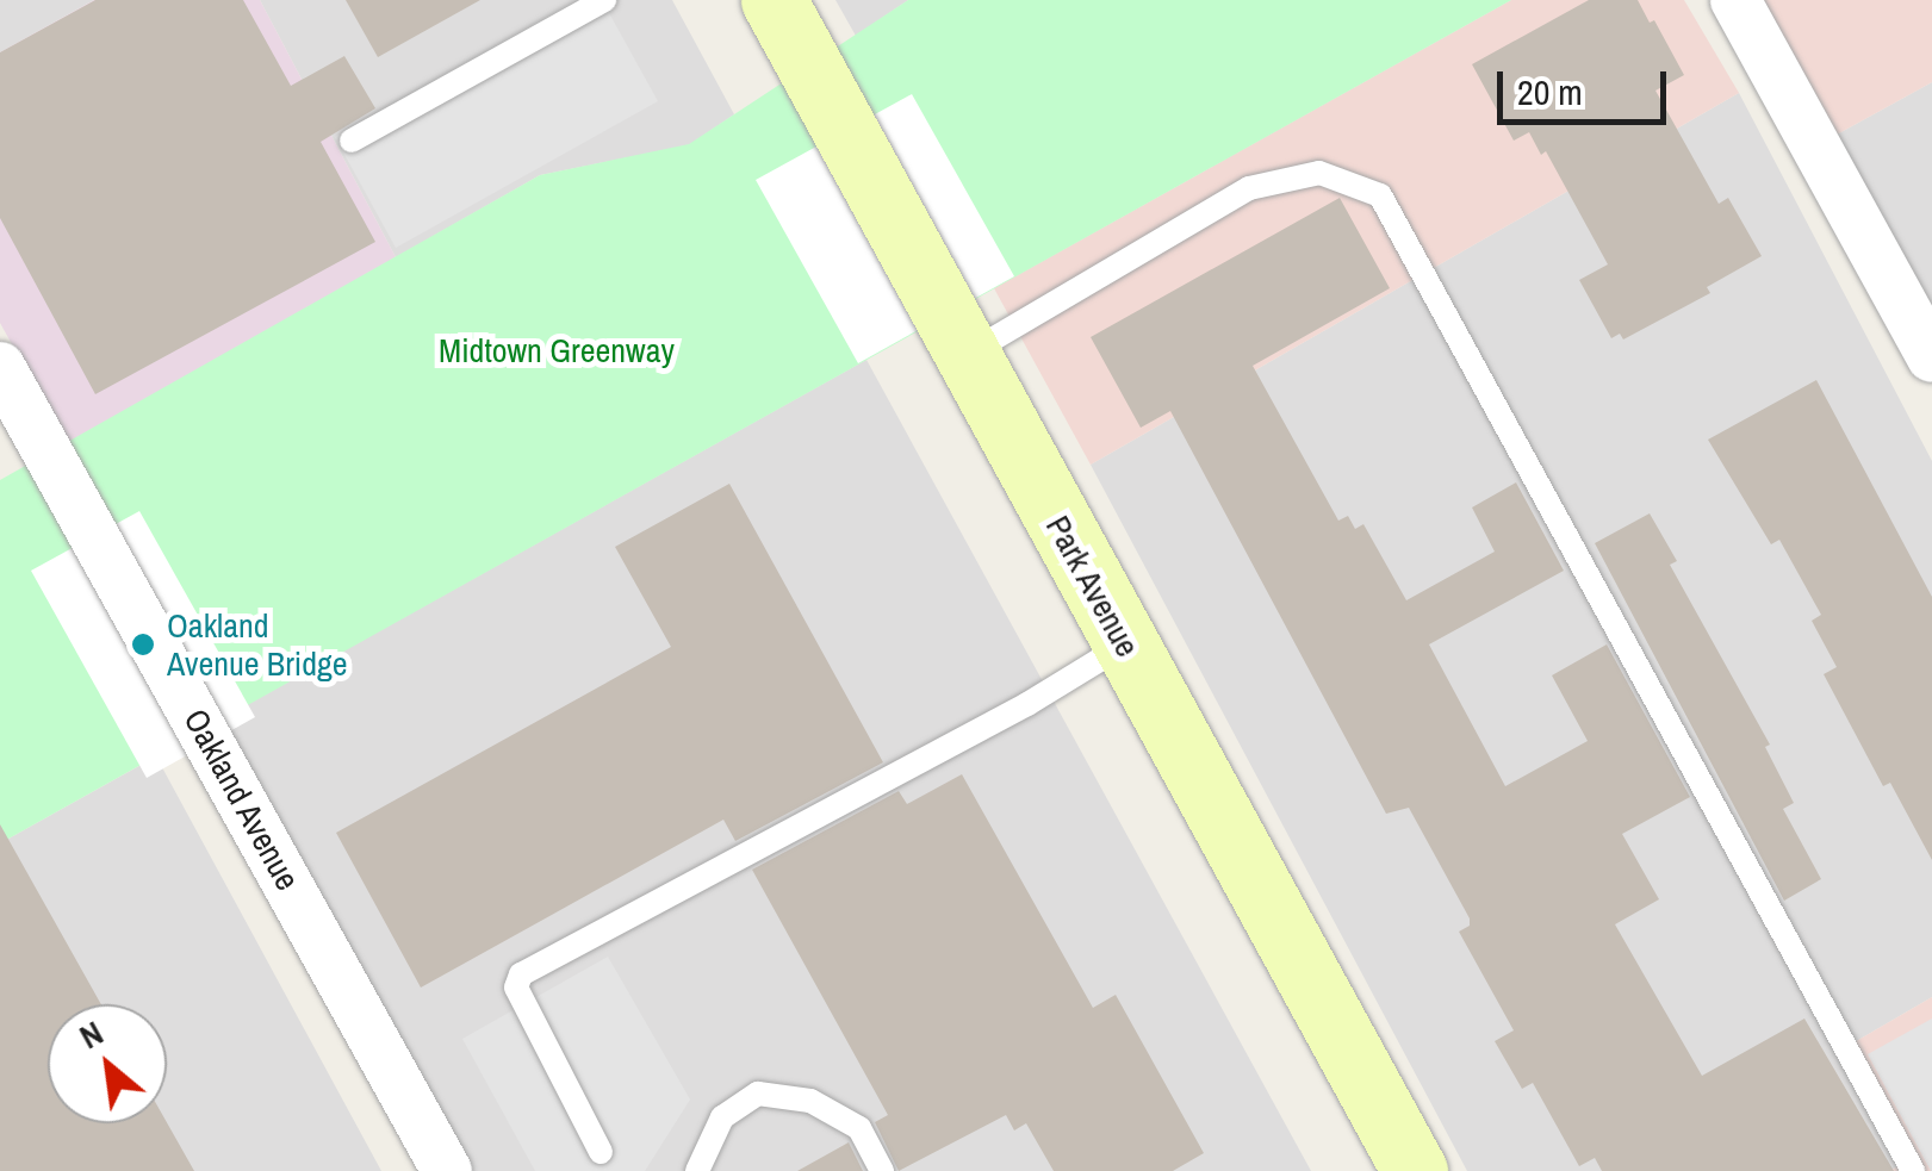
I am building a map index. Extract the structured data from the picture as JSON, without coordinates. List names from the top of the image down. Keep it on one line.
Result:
{"streets":{"street":["Park Avenue","Oakland Avenue"]},"parks":["Midtown Greenway"],"places":["Oakland Avenue Bridge"],"scale_bar":"20 m","north":"top left"}
